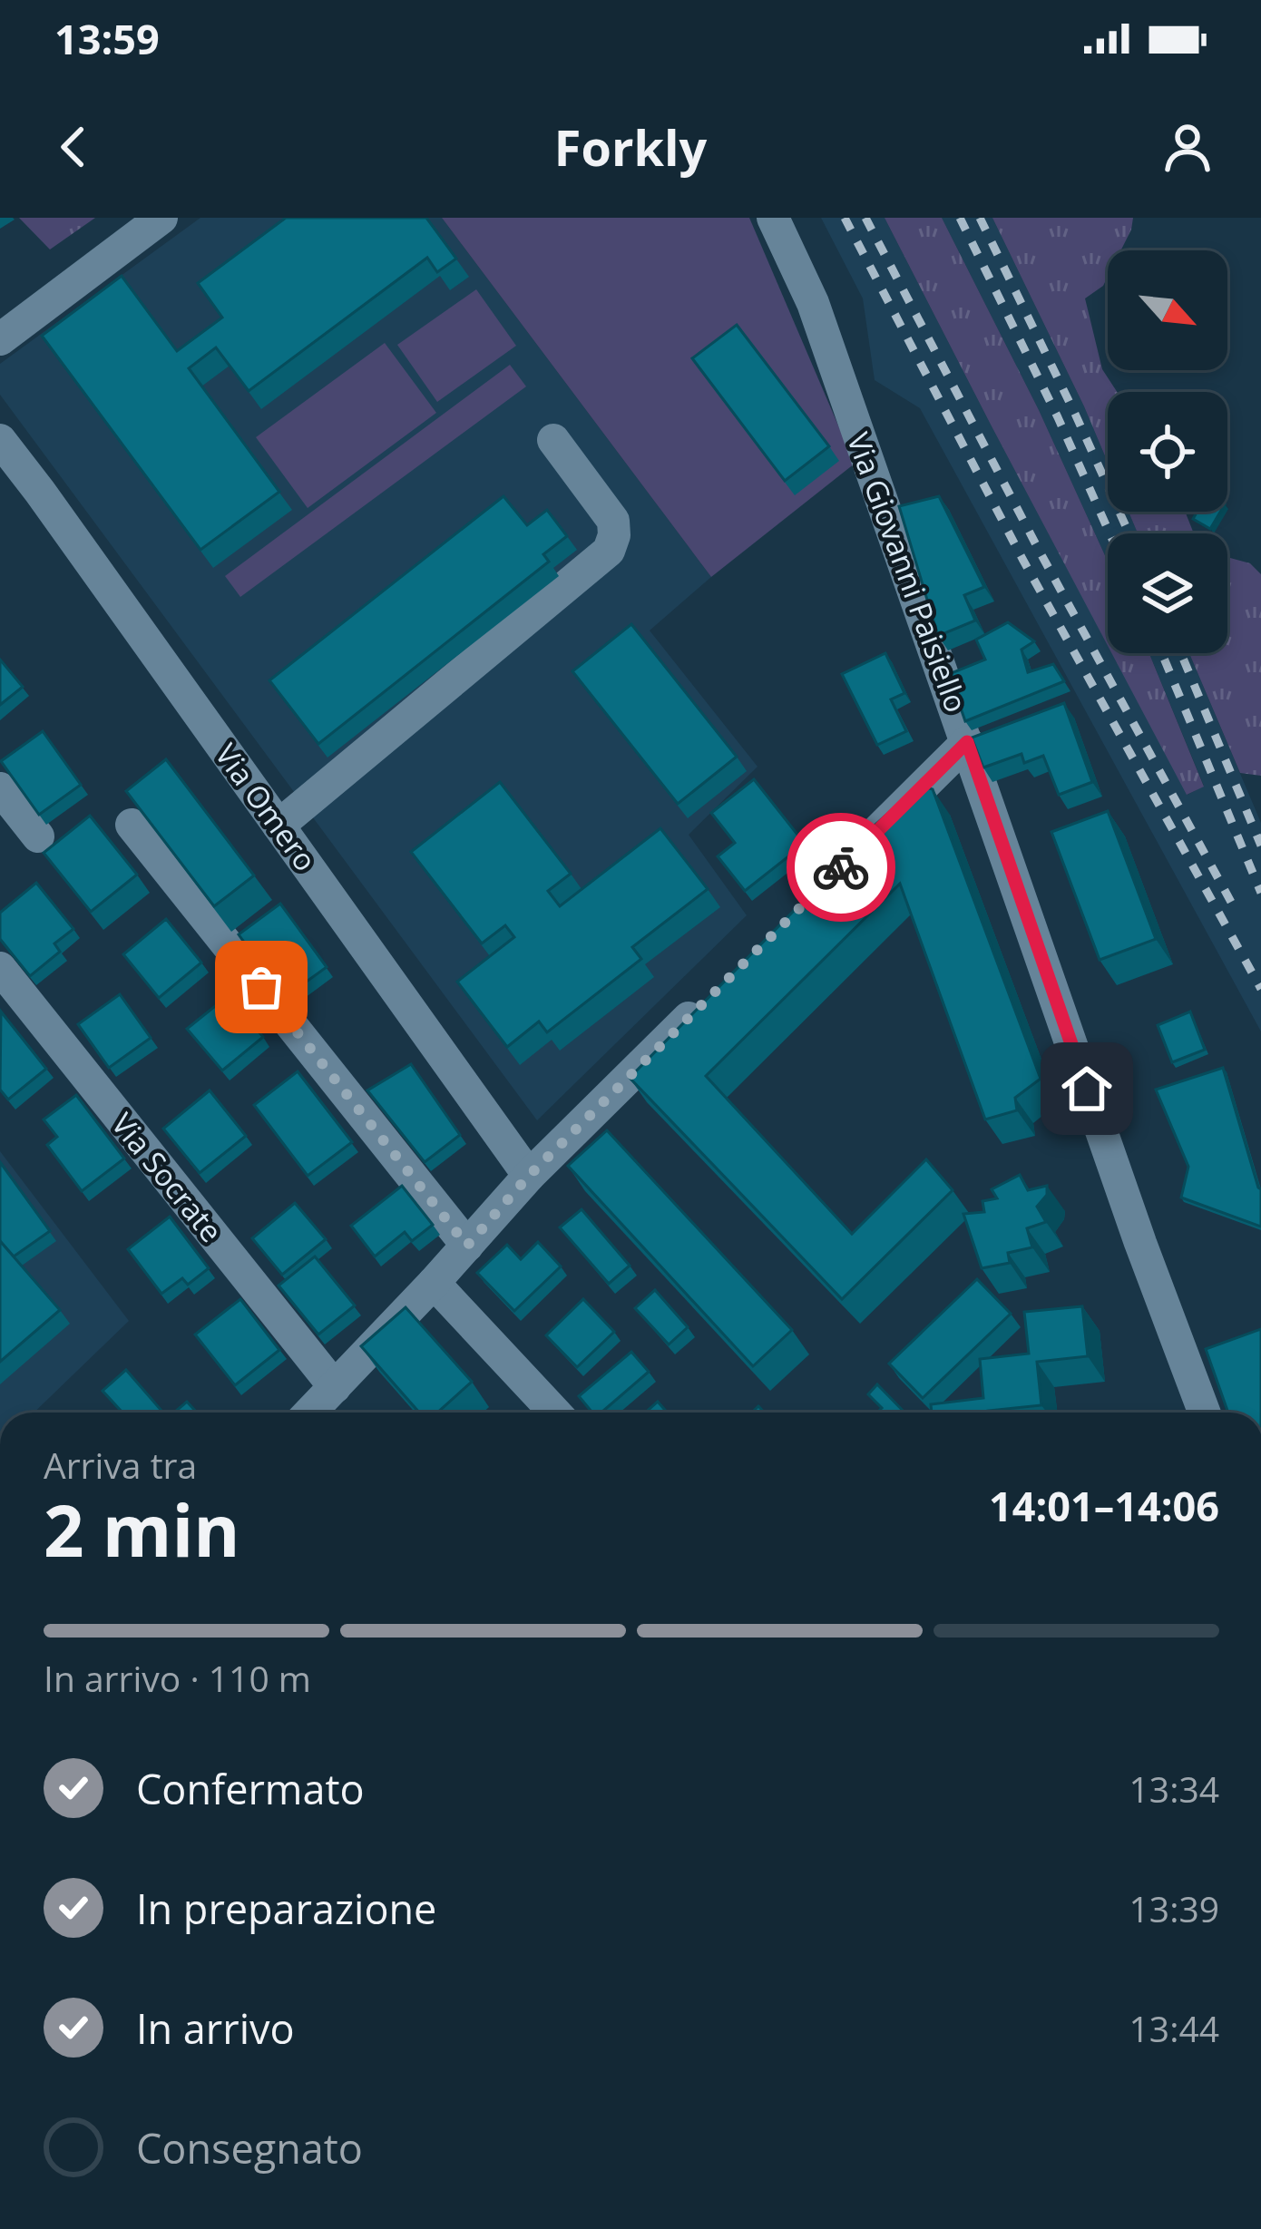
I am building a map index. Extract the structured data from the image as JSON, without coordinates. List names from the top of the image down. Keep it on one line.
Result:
{"streets":{"street":["Via Giovanni Paisiello","Via Omero","Via Socrate"]},"north":"bottom right","page":{"status":"13:59","header":"Forkly","heading":["2 min","Arriva tra","14:01–14:06"],"bar":"In arrivo · 110 m","list":[["Confermato","13:34"],["In preparazione","13:39"],["In arrivo","13:44"],"Consegnato"]}}
